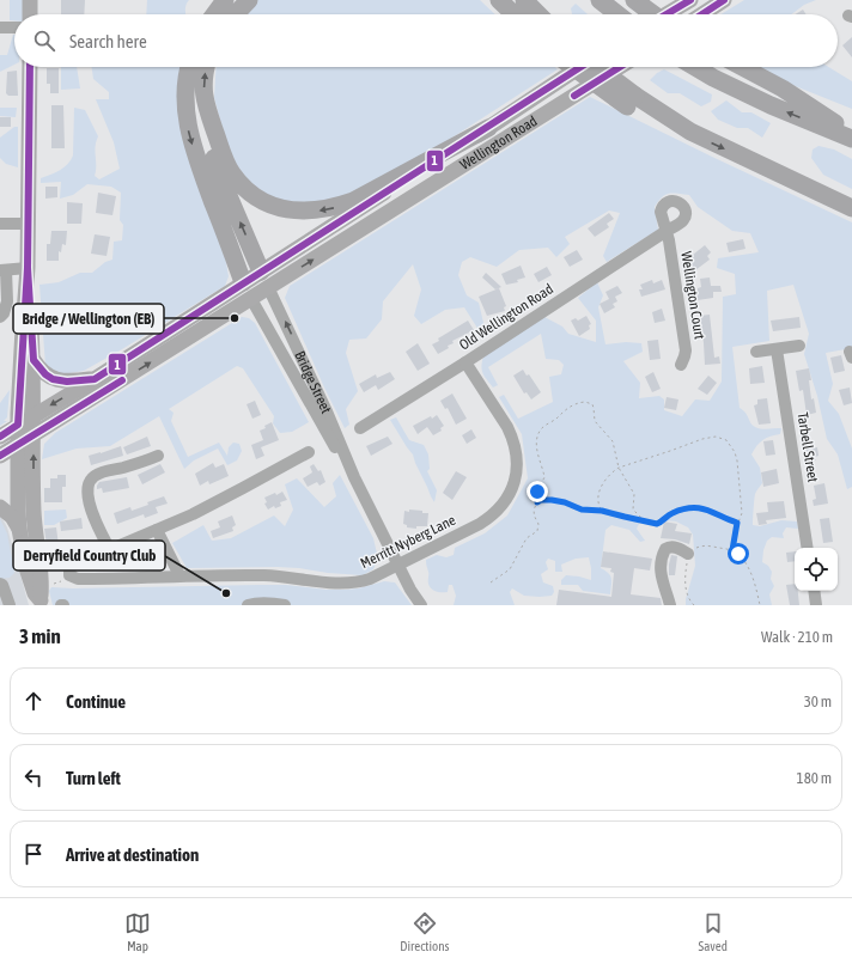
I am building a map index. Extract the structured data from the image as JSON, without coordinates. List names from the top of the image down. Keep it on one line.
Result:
{"streets":{"main road":["Wellington Road","Bridge Street"],"street":["Wellington Court","Old Wellington Road","Tarbell Street","Merritt Nyberg Lane"]},"crossings":[["Wellington Road","Bridge Street"],["Wellington Court","Old Wellington Road"],["Old Wellington Road","Merritt Nyberg Lane"],["Bridge Street","Merritt Nyberg Lane"]],"one_way":["Bridge Street"],"places":["Bridge / Wellington (EB)","Derryfield Country Club"],"lines":["transit line 1"],"page":{"search":"Search here","heading":["3 min","Walk · 210 m"],"list":[["Continue","30 m"],["Turn left","180 m"],"Arrive at destination"],"nav":["Map","Directions","Saved"]}}
